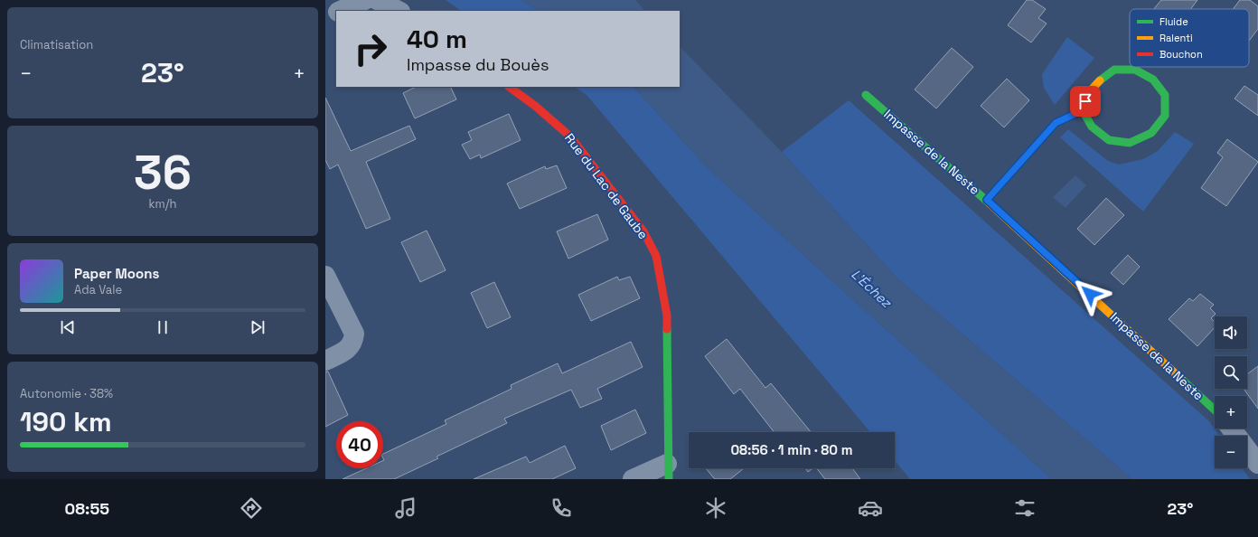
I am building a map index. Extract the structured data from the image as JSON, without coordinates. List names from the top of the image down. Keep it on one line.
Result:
{"streets":{"street":["Impasse de la Neste","Rue du Lac de Gaube"]},"water":["L'Échez"],"legend":["Fluide","Ralenti","Bouchon"],"page":{"tile":["Climatisation",["36","km/h"],["Autonomie · 38%","190 km"]],"turn":["40 m","Impasse du Bouès"],"heat":["−","23°","+"],"song":["Paper Moons","Ada Vale"],"map_buttons":["+","−"],"limit":"40","trip":"08:56 · 1 min · 80 m","tabs":["08:55","23°"]}}
